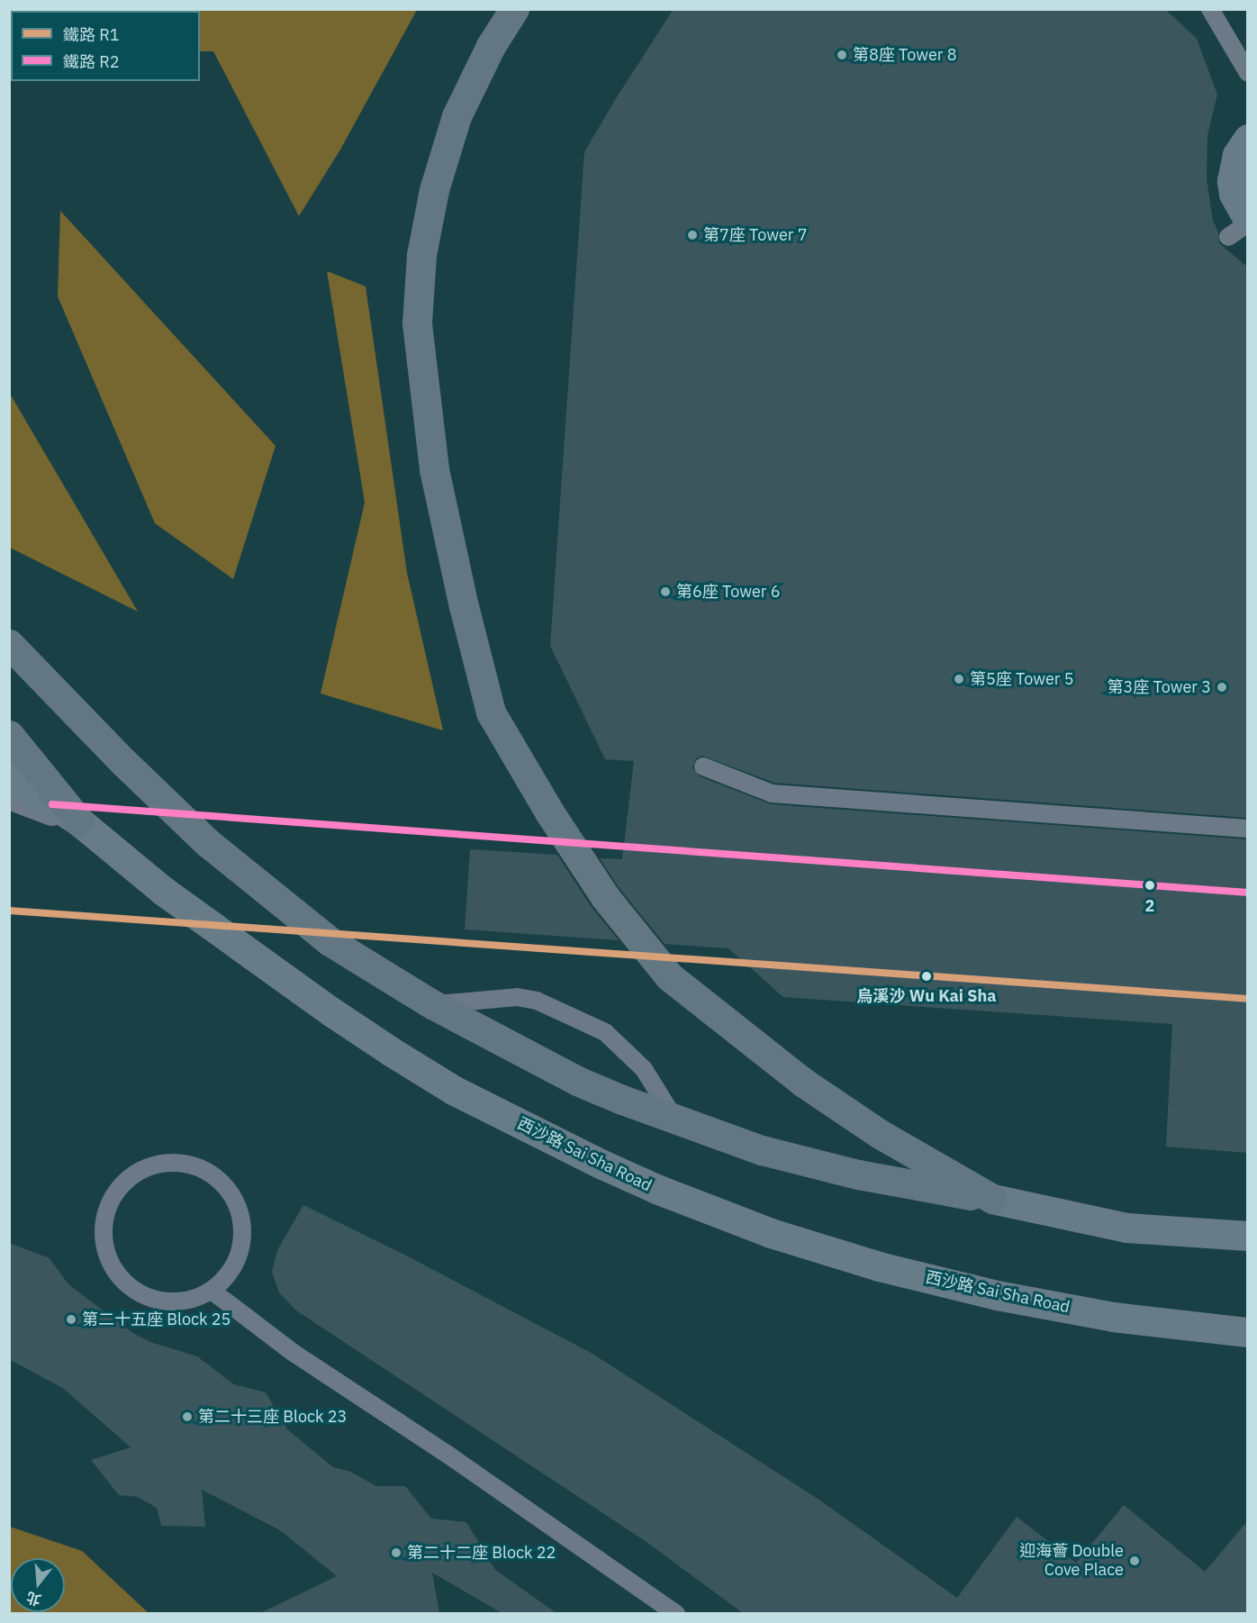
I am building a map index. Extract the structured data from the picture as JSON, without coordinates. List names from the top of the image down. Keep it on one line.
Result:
{"streets":{"main road":["西沙路 Sai Sha Road"]},"places":["第8座 Tower 8","第7座 Tower 7","第6座 Tower 6","第5座 Tower 5","第3座 Tower 3","2","烏溪沙 Wu Kai Sha","第二十五座 Block 25","第二十三座 Block 23","第二十二座 Block 22","迎海薈 Double Cove Place"],"lines":["rail line R2","rail line R1"],"legend":["鐵路 R1","鐵路 R2"],"north":"bottom"}
